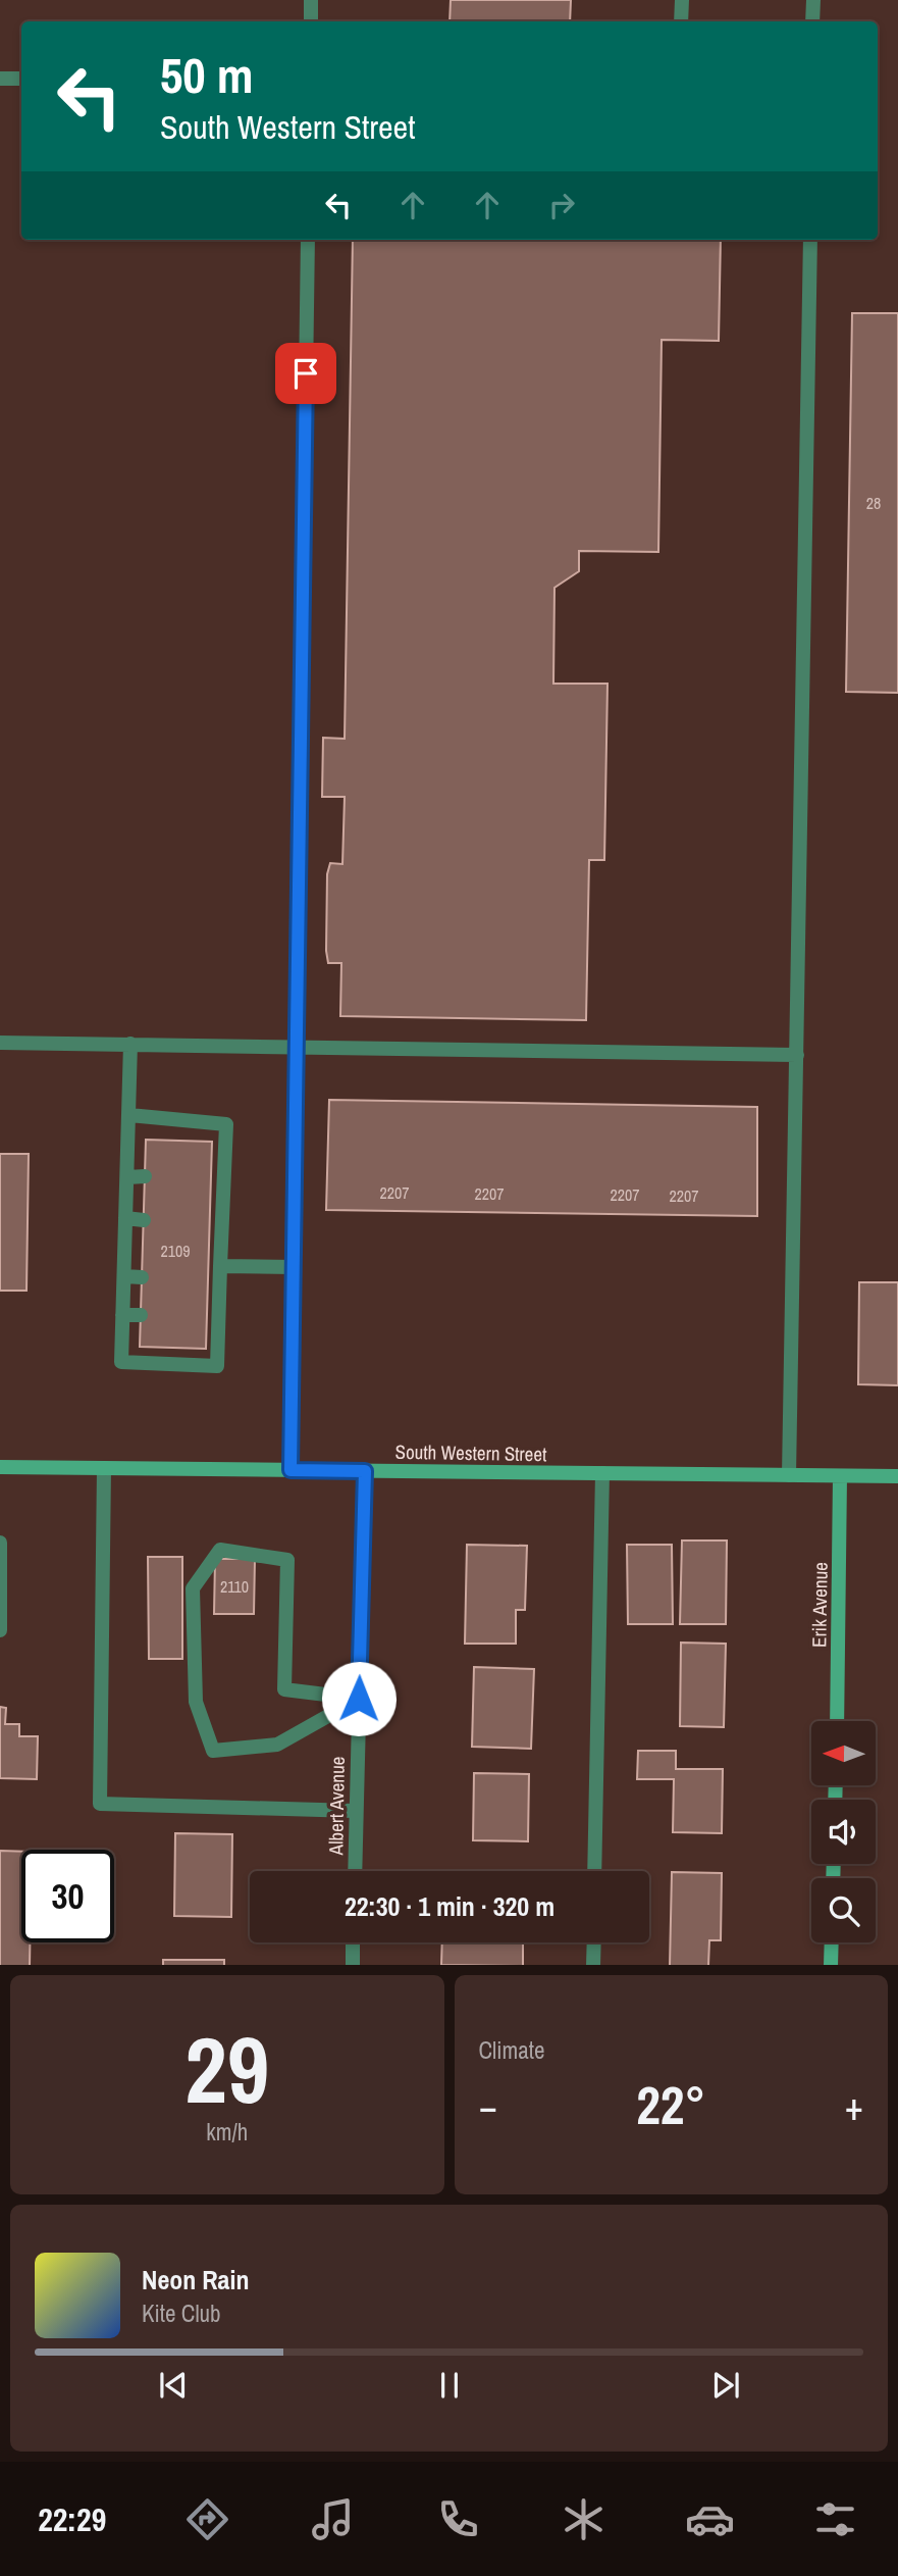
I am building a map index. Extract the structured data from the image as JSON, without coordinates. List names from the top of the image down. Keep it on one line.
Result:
{"streets":{"main road":["South Western Street","Erik Avenue"],"street":["Albert Avenue"]},"crossings":[["South Western Street","Erik Avenue"],["South Western Street","Albert Avenue"]],"house_numbers":["28","2207","2207","2207","2207","2109","2110"],"north":"left","page":{"turn":["50 m","South Western Street"],"limit":"30","trip":"22:30 · 1 min · 320 m","tile":[["29","km/h"],"Climate"],"heat":["−","22°","+"],"song":["Neon Rain","Kite Club"],"tabs":"22:29"}}
